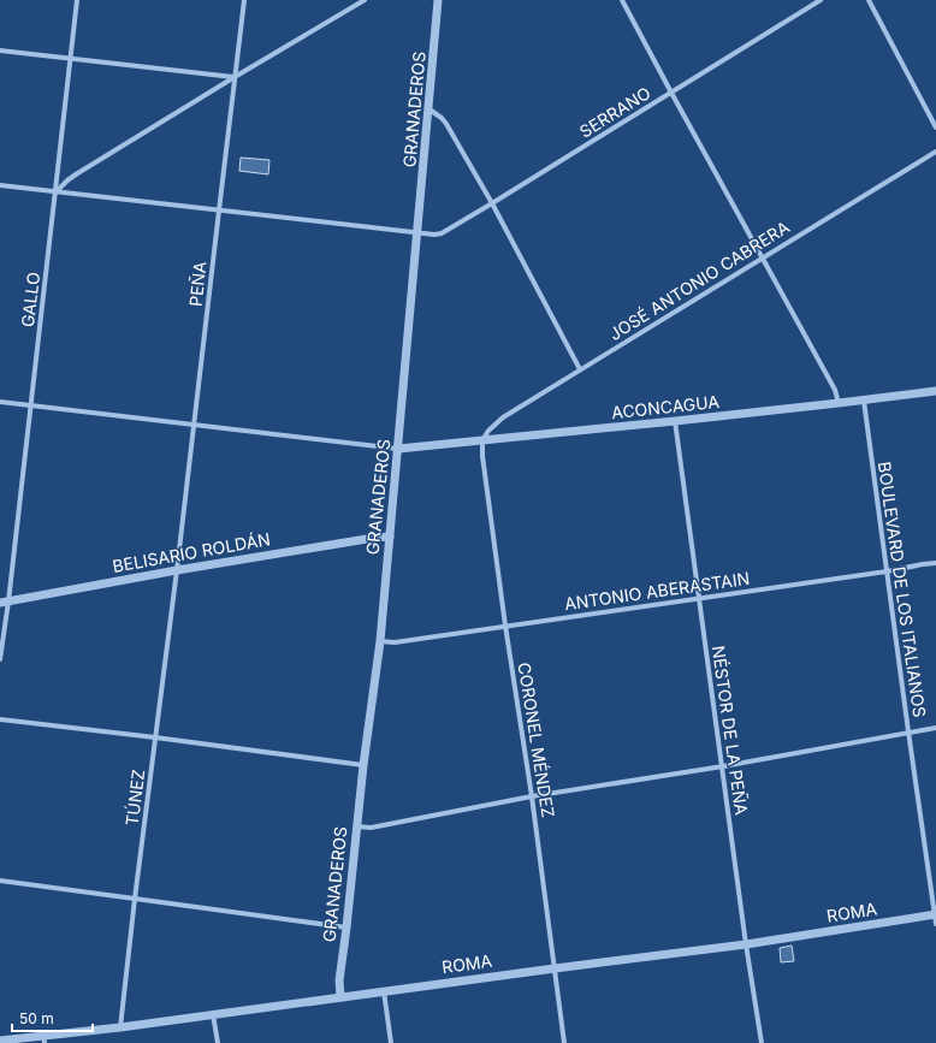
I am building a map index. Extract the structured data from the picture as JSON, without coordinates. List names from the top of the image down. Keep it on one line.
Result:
{"streets":{"street":["GRANADEROS","SERRANO","JOSÉ ANTONIO CABRERA","PEÑA","GALLO","ACONCAGUA","BELISARIO ROLDÁN","BOULEVARD DE LOS ITALIANOS","ANTONIO ABERASTAIN","NÉSTOR DE LA PEÑA","CORONEL MÉNDEZ","TÚNEZ","ROMA"]},"crossings":[["GRANADEROS","SERRANO"],["GRANADEROS","ACONCAGUA"],["GRANADEROS","BELISARIO ROLDÁN"],["GRANADEROS","ANTONIO ABERASTAIN"],["GRANADEROS","ROMA"],["SERRANO","PEÑA"],["SERRANO","GALLO"],["JOSÉ ANTONIO CABRERA","ACONCAGUA"],["JOSÉ ANTONIO CABRERA","CORONEL MÉNDEZ"],["PEÑA","BELISARIO ROLDÁN"],["PEÑA","TÚNEZ"],["GALLO","BELISARIO ROLDÁN"],["ACONCAGUA","BOULEVARD DE LOS ITALIANOS"],["ACONCAGUA","NÉSTOR DE LA PEÑA"],["ACONCAGUA","CORONEL MÉNDEZ"],["BELISARIO ROLDÁN","TÚNEZ"],["BOULEVARD DE LOS ITALIANOS","ANTONIO ABERASTAIN"],["BOULEVARD DE LOS ITALIANOS","ROMA"],["ANTONIO ABERASTAIN","NÉSTOR DE LA PEÑA"],["ANTONIO ABERASTAIN","CORONEL MÉNDEZ"],["NÉSTOR DE LA PEÑA","ROMA"],["CORONEL MÉNDEZ","ROMA"],["TÚNEZ","ROMA"]],"scale_bar":"50 m"}
